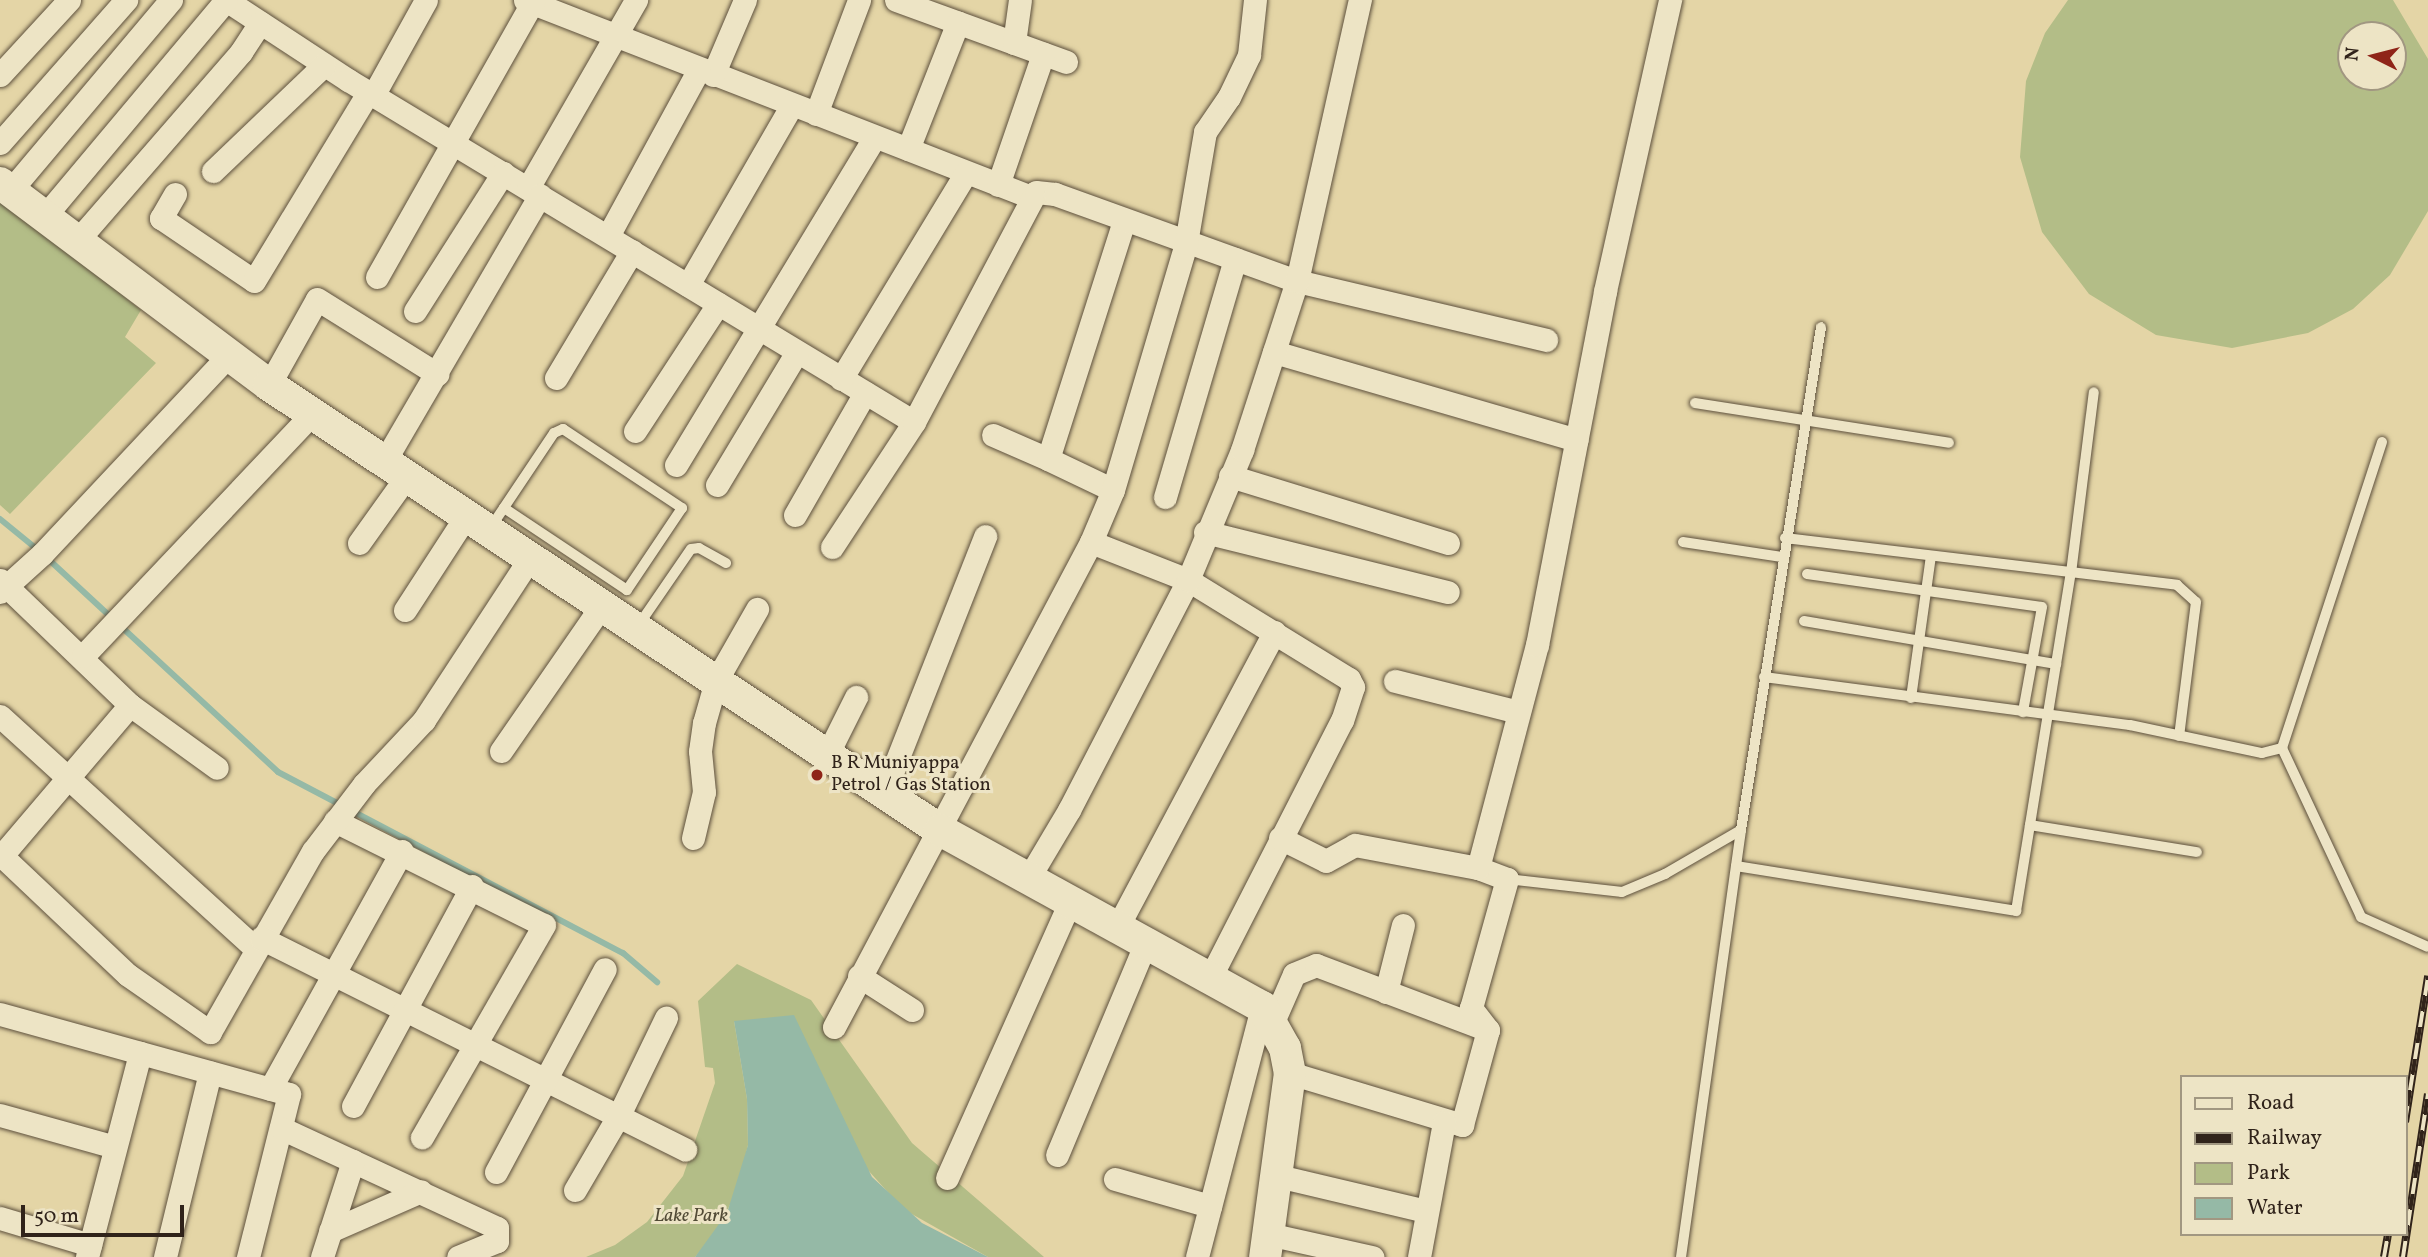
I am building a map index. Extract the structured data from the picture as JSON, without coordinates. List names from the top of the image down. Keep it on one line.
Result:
{"parks":["Lake Park"],"places":["B R Muniyappa Petrol / Gas Station"],"legend":["Road","Railway","Park","Water"],"scale_bar":"50 m","north":"left"}
